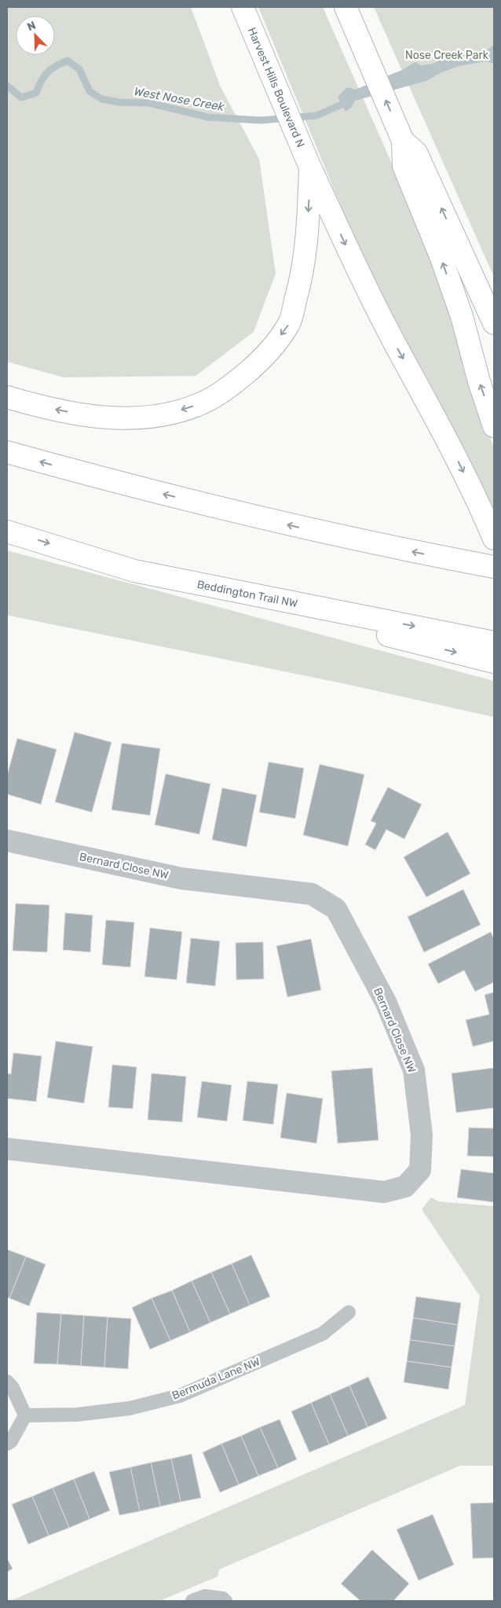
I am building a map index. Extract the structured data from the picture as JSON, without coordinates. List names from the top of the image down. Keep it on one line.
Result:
{"streets":{"main road":["Harvest Hills Boulevard N","Beddington Trail NW"],"street":["Bernard Close NW"],"lane":["Bermuda Lane NW"]},"water":["West Nose Creek"],"parks":["Nose Creek Park"],"north":"top left"}
